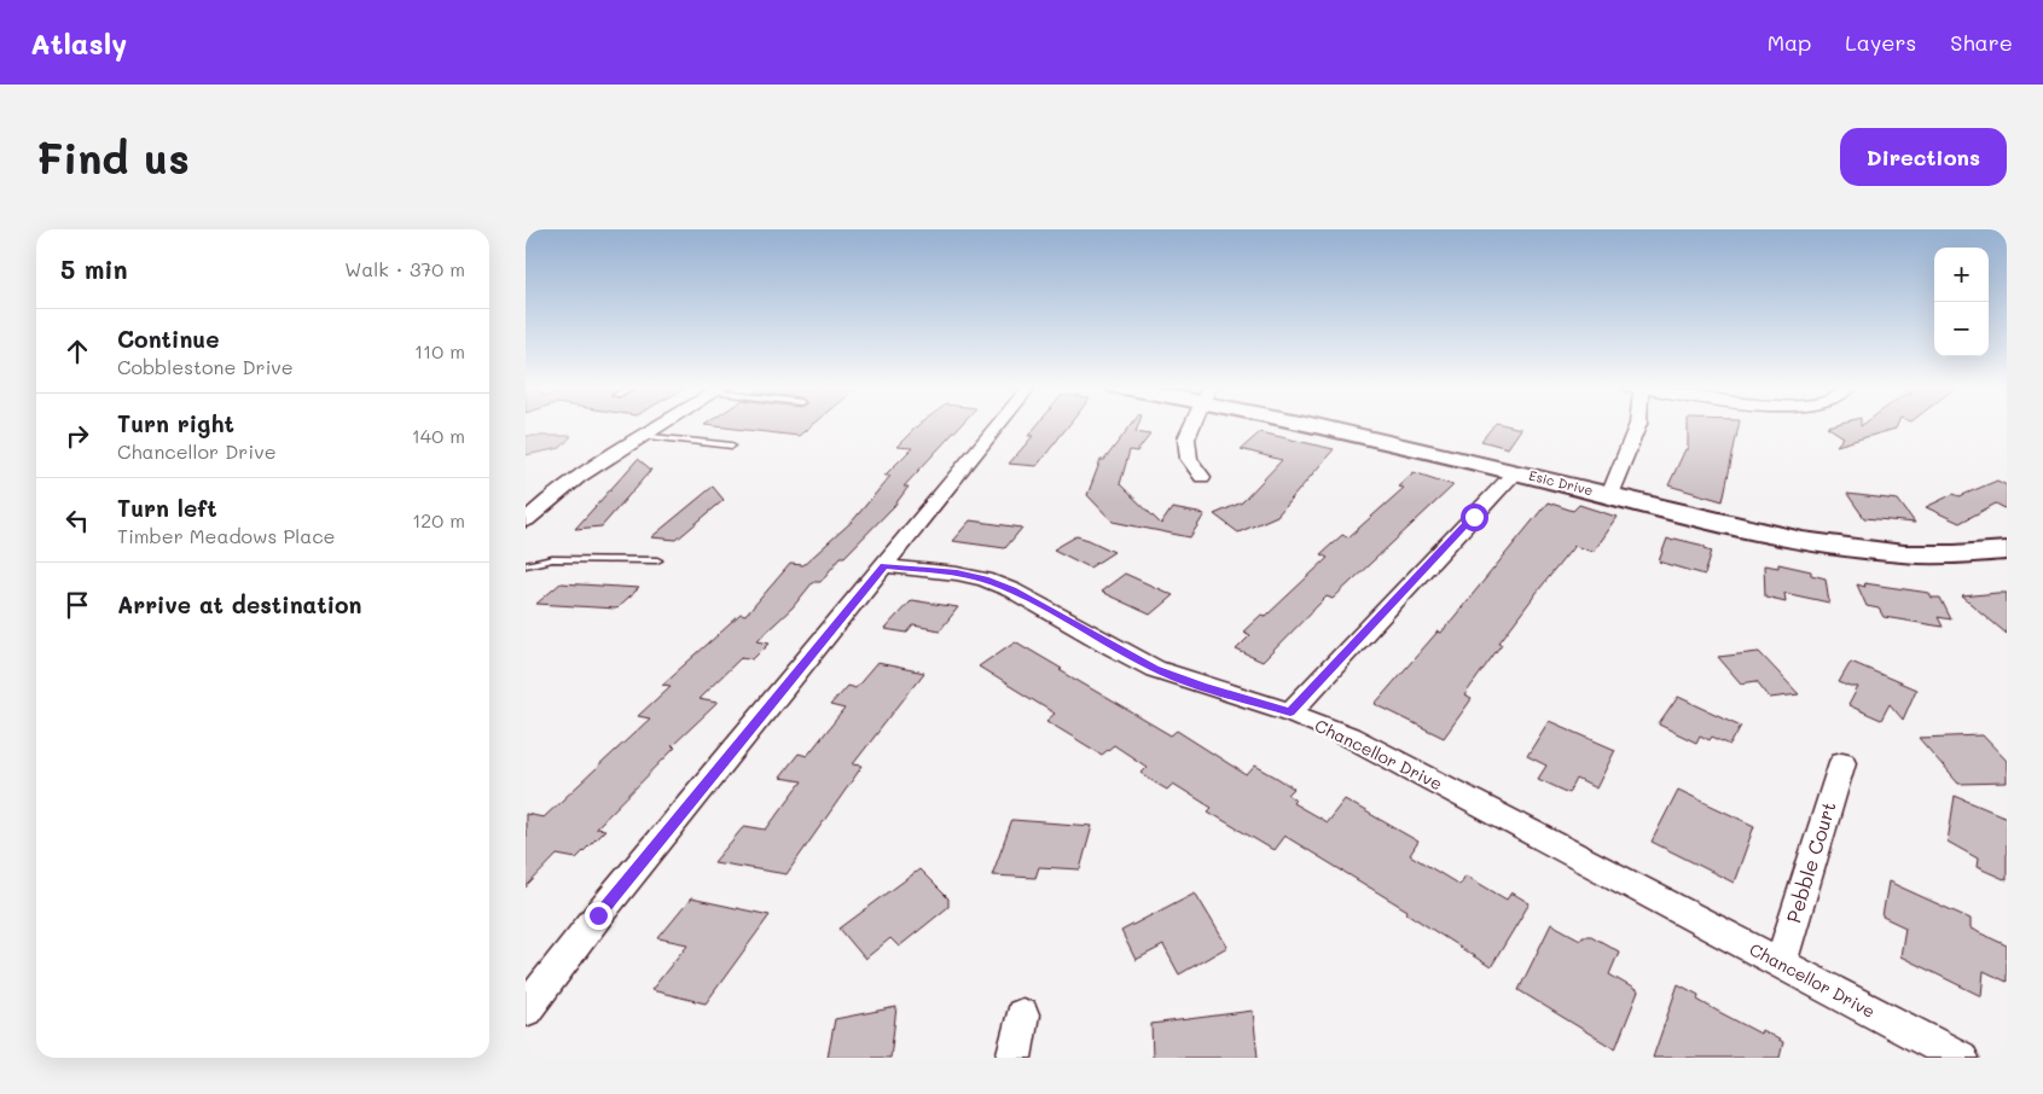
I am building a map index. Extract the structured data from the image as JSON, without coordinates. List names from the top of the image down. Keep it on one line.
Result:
{"streets":{"street":["Esic Drive","Chancellor Drive","Pebble Court"]},"crossings":[["Chancellor Drive","Pebble Court"]],"page":{"header":"Atlasly","nav":["Map","Layers","Share"],"buttons":"Directions","title":"Find us","heading":["5 min","Walk · 370 m"],"map_buttons":["+","−"],"list":[["Continue","Cobblestone Drive","110 m"],["Turn right","Chancellor Drive","140 m"],["Turn left","Timber Meadows Place","120 m"],"Arrive at destination"]}}
